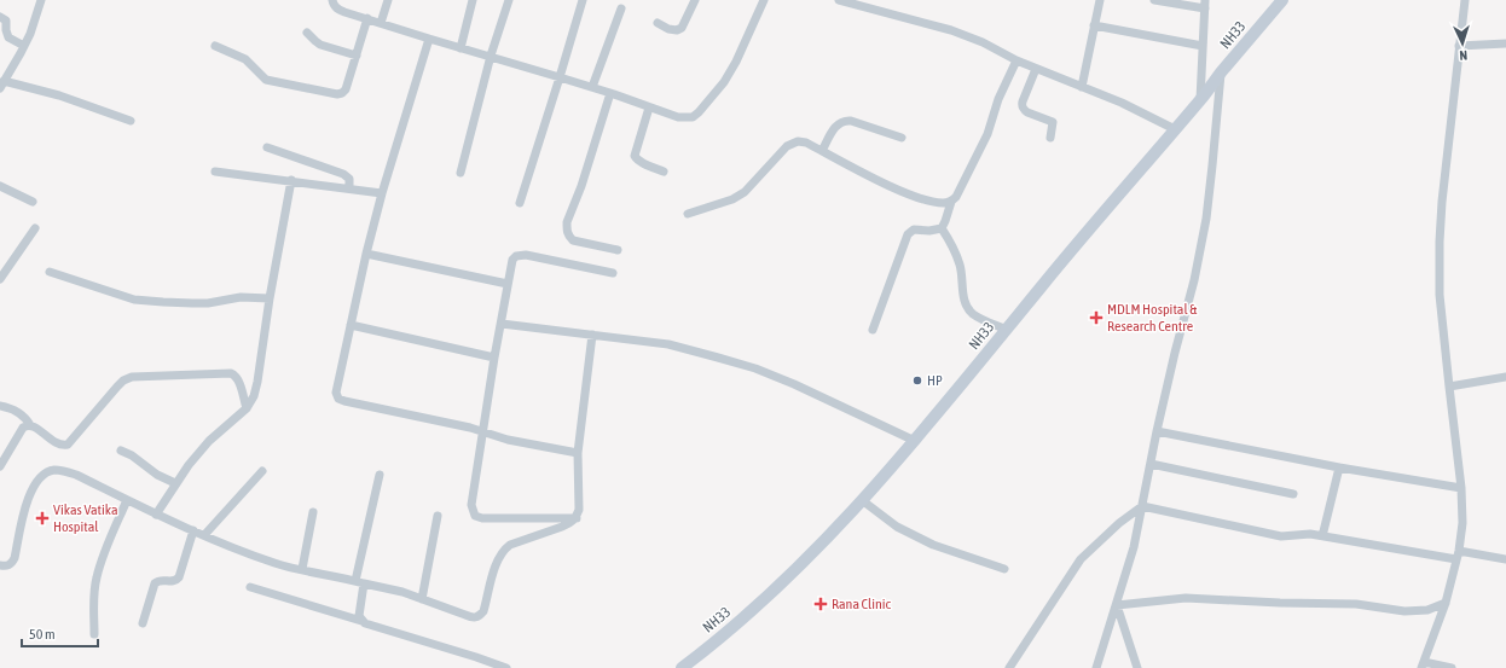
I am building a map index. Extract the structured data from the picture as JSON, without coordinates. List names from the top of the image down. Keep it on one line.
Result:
{"streets":{"main road":["NH33"]},"places":{"health":["MDLM Hospital & Research Centre","Vikas Vatika Hospital","Rana Clinic"],"other":["HP"]},"scale_bar":"50 m","north":"bottom"}
